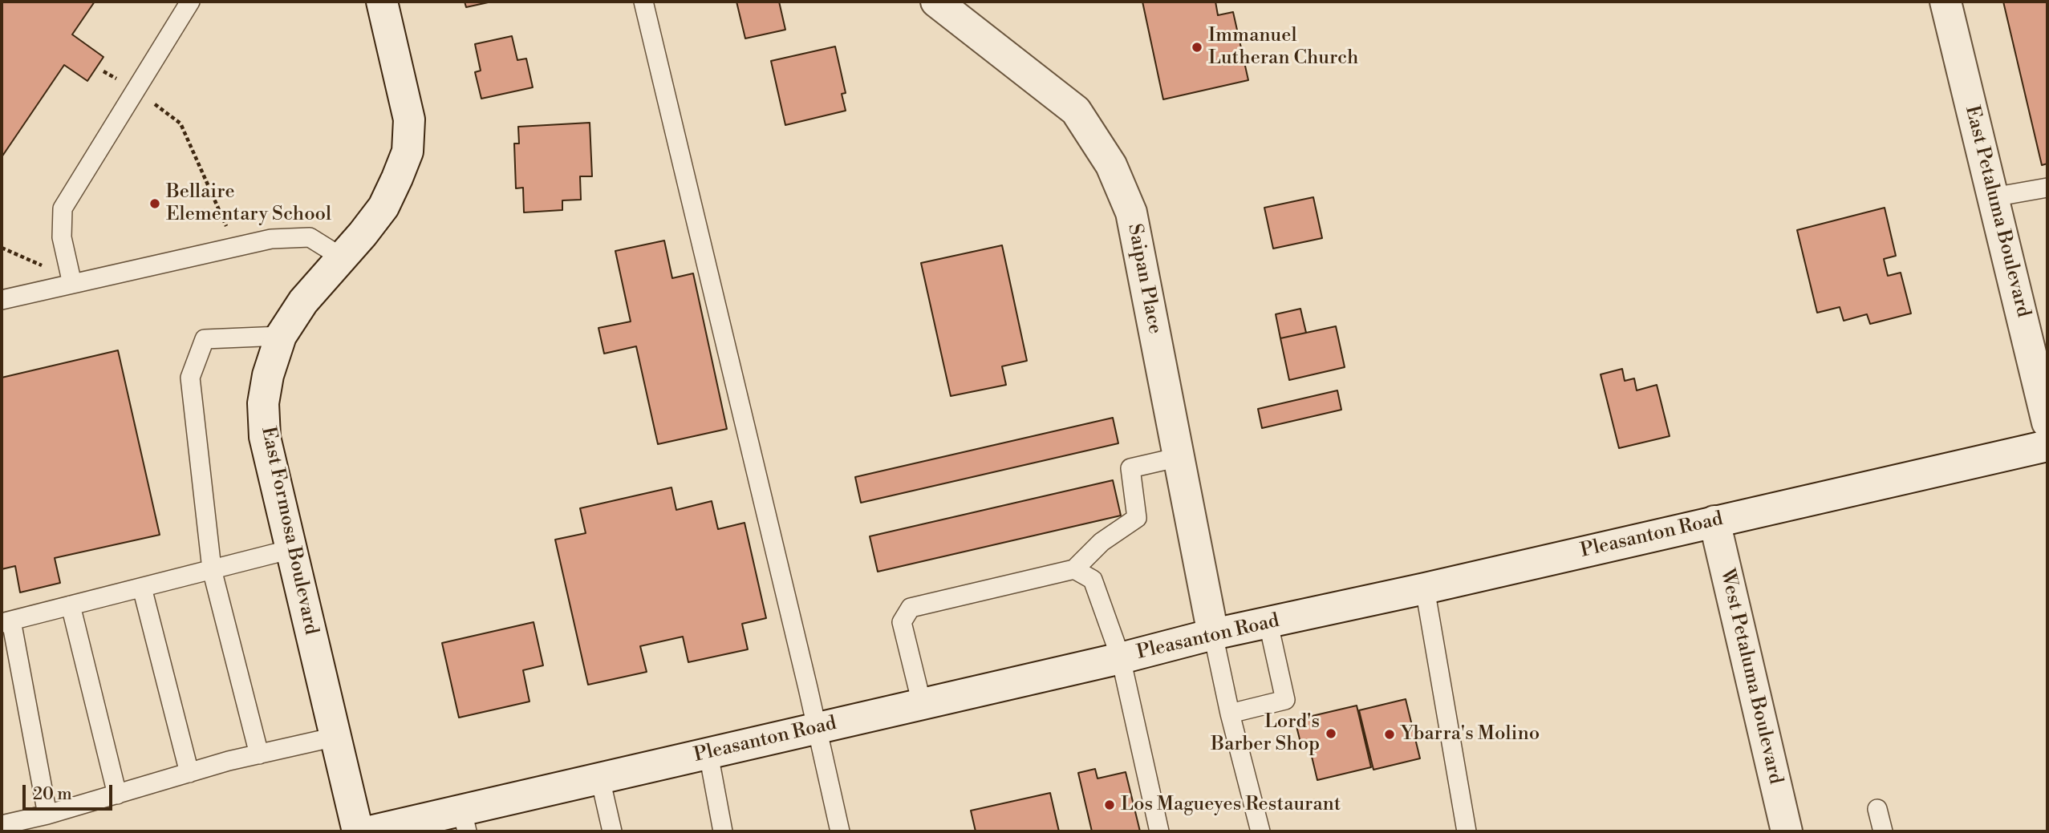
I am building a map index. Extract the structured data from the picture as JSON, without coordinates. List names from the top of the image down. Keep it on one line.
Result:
{"streets":{"street":["East Petaluma Boulevard","Saipan Place","East Formosa Boulevard","Pleasanton Road","West Petaluma Boulevard"]},"crossings":[["Saipan Place","Pleasanton Road"],["Pleasanton Road","West Petaluma Boulevard"]],"places":["Immanuel Lutheran Church","Bellaire Elementary School","Lord's Barber Shop","Ybarra's Molino","Los Magueyes Restaurant"],"scale_bar":"20 m"}
